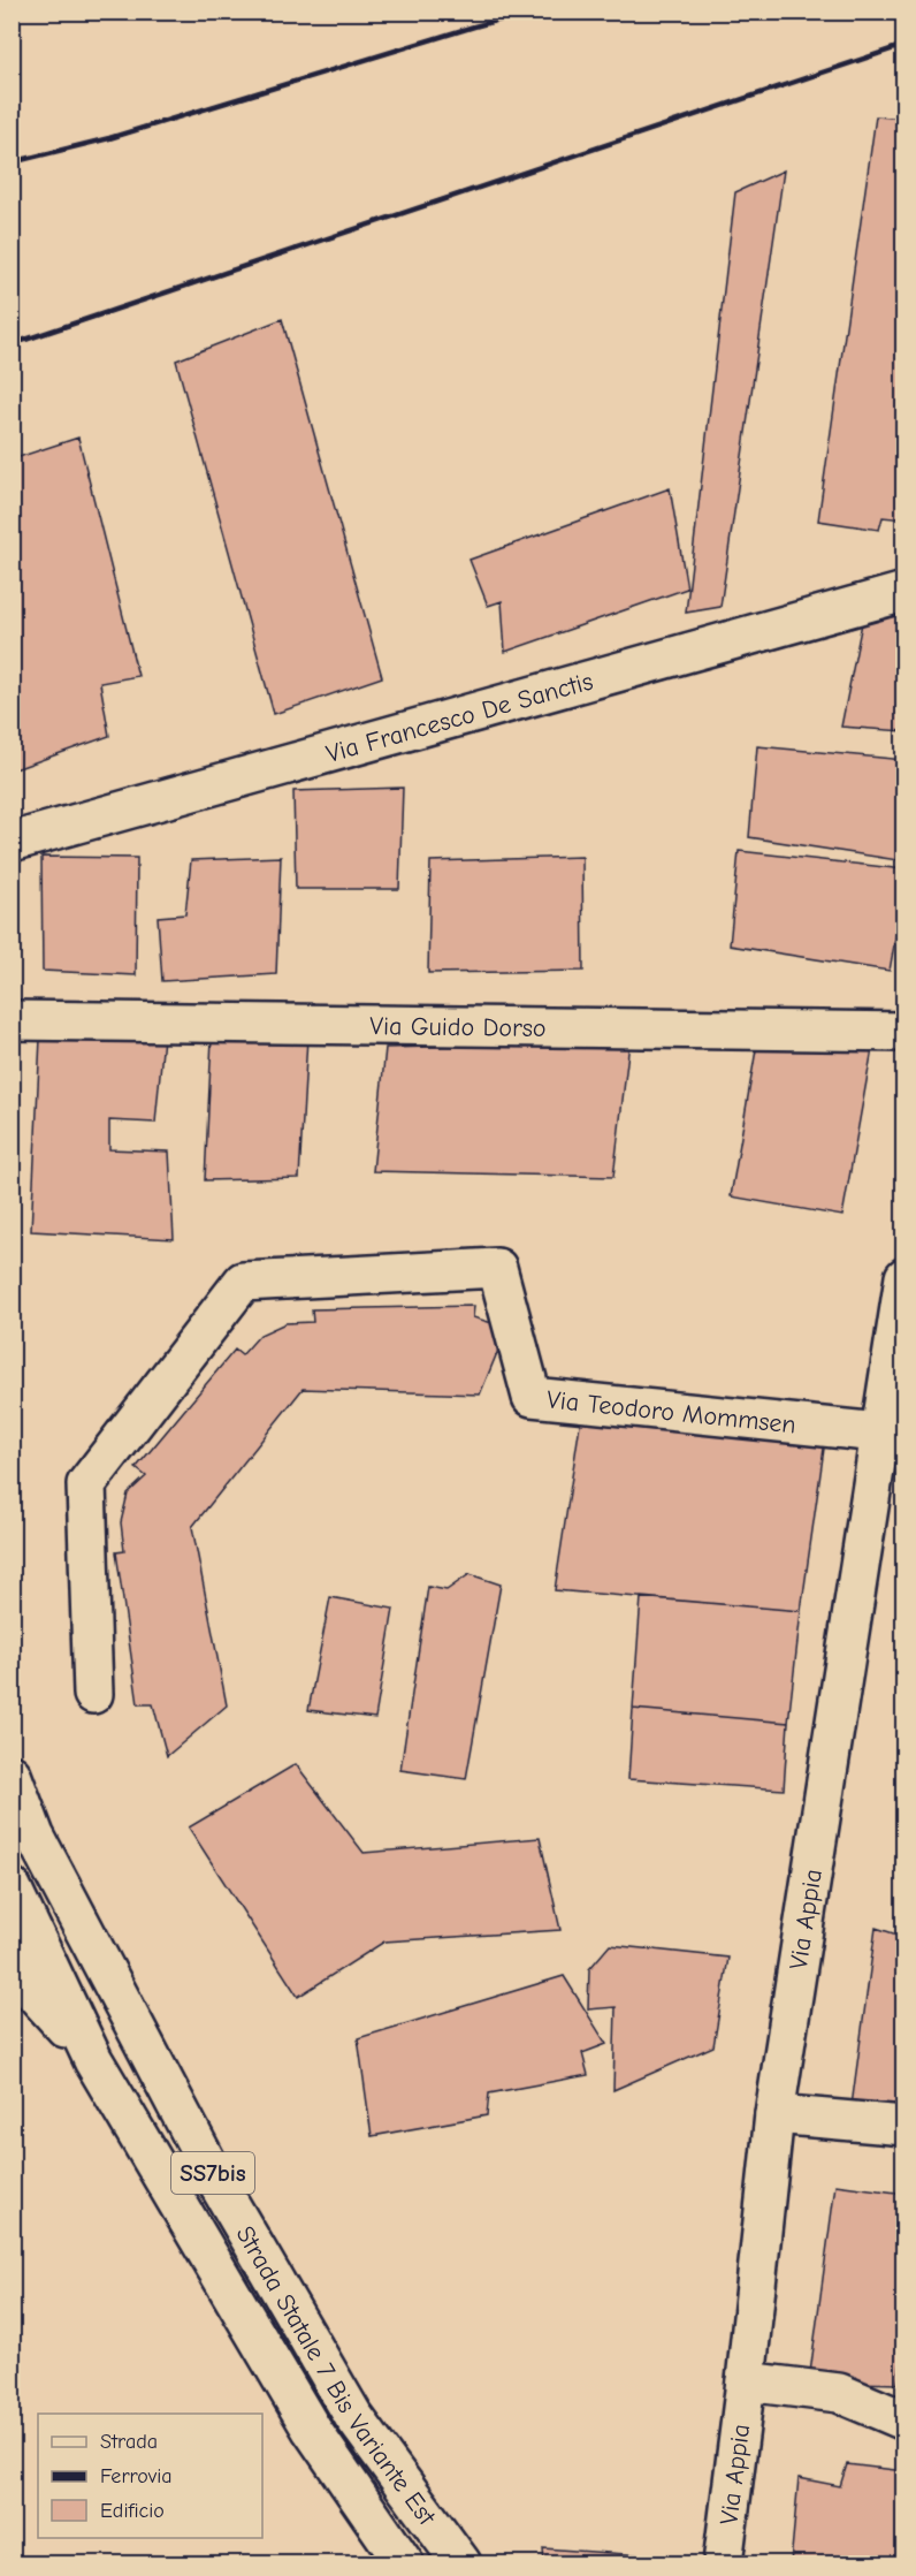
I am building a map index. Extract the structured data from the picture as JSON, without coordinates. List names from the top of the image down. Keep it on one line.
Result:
{"streets":{"main road":["Via Francesco De Sanctis","Via Guido Dorso","Via Teodoro Mommsen","Via Appia","SS7bis","Strada Statale 7 Bis Variante Est"]},"crossings":[["Via Teodoro Mommsen","Via Appia"]],"legend":["Strada","Ferrovia","Edificio"]}
